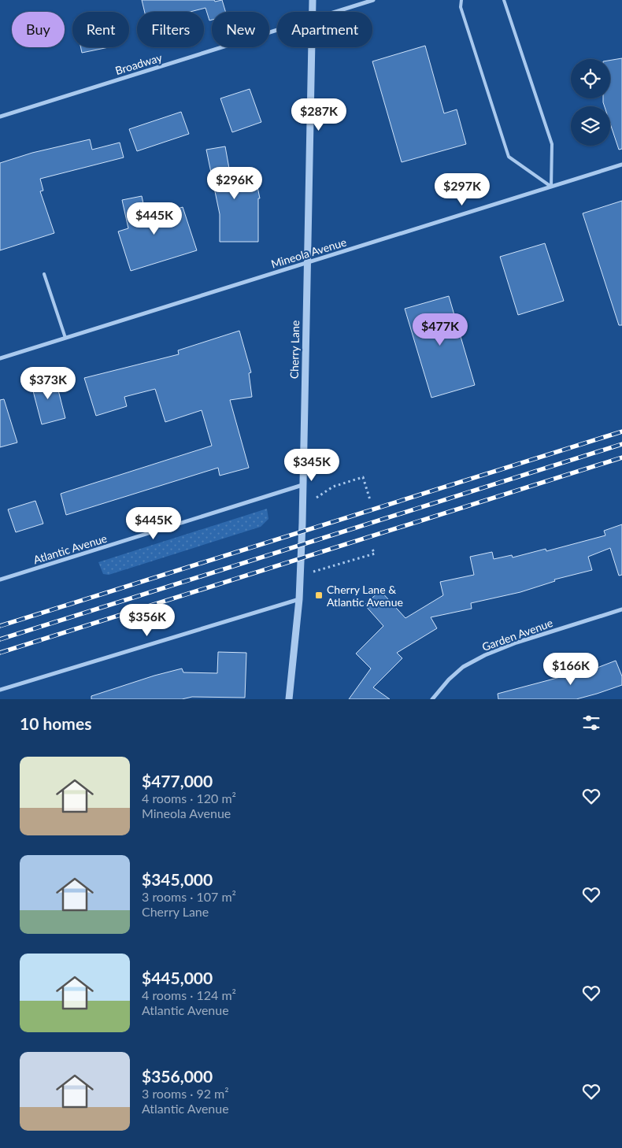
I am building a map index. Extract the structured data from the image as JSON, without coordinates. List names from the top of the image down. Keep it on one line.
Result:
{"streets":{"street":["Broadway","Mineola Avenue","Cherry Lane","Atlantic Avenue","Garden Avenue"]},"crossings":[["Mineola Avenue","Cherry Lane"],["Cherry Lane","Atlantic Avenue"]],"places":{"transit":["Cherry Lane & Atlantic Avenue"]},"page":{"chip":["Buy","Rent","Filters","New","Apartment"],"price":["$287K","$296K","$297K","$445K","$477K","$373K","$345K","$445K","$356K","$166K"],"heading":"10 homes","list":[{"name":"$477,000","note":"4 rooms · 120 m² · Mineola Avenue"},{"name":"$345,000","note":"3 rooms · 107 m² · Cherry Lane"},{"name":"$445,000","note":"4 rooms · 124 m² · Atlantic Avenue"},{"name":"$356,000","note":"3 rooms · 92 m² · Atlantic Avenue"}]}}
